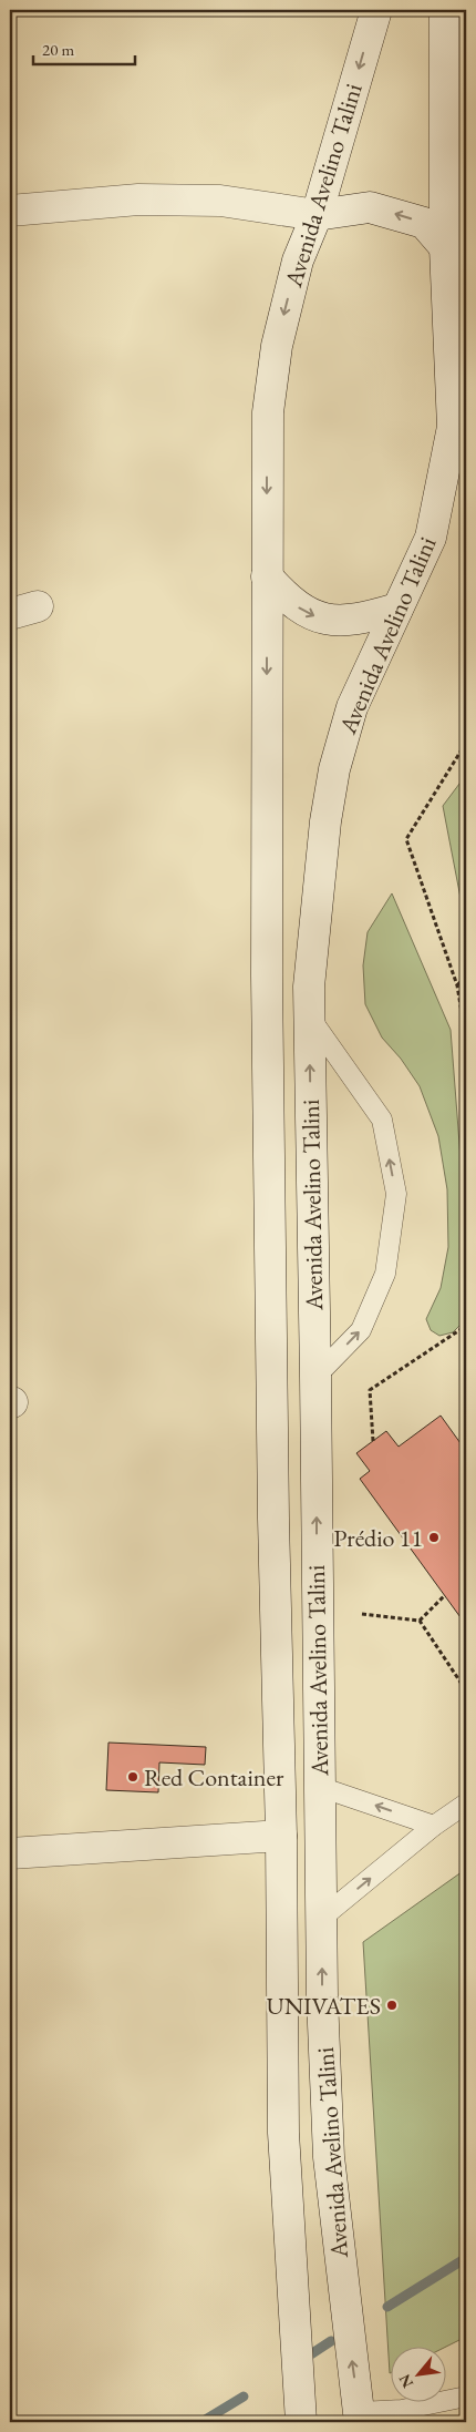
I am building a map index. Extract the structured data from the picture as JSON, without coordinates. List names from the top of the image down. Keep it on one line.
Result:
{"streets":{"main road":["Avenida Avelino Talini"]},"places":["Prédio 11","Red Container","UNIVATES"],"scale_bar":"20 m","north":"bottom left"}
